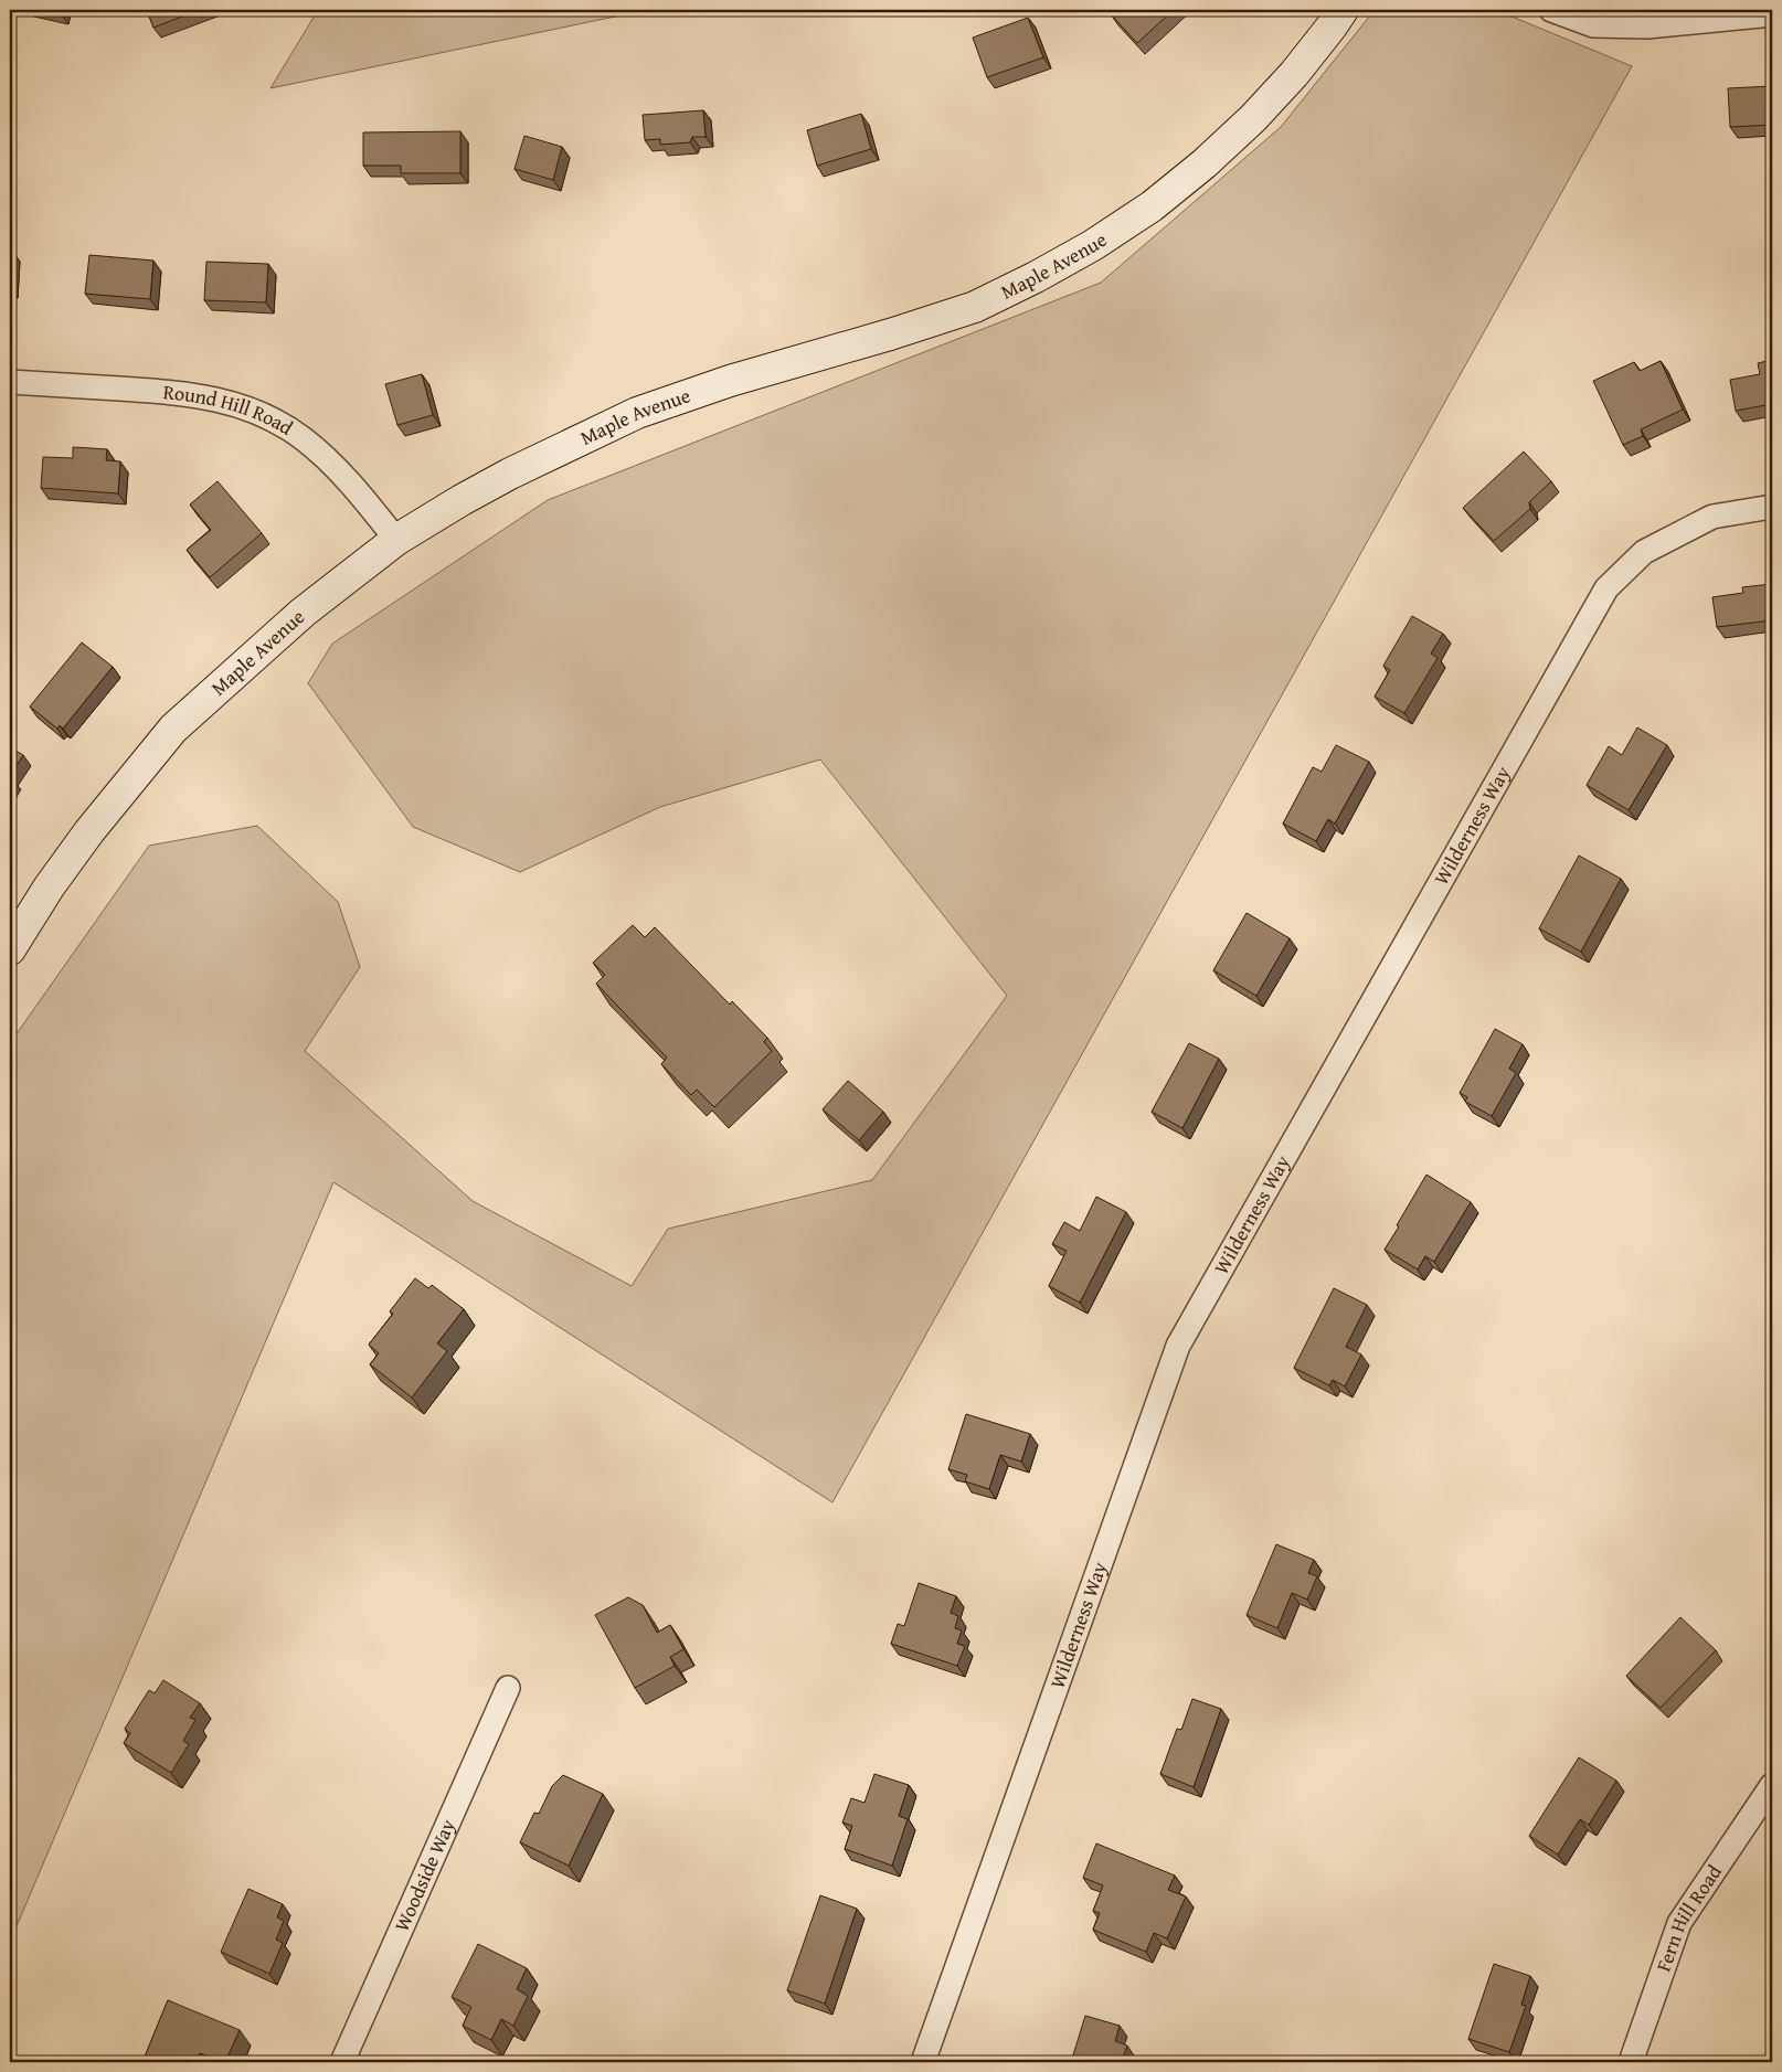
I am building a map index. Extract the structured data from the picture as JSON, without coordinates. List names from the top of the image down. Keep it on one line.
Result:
{"streets":{"main road":["Maple Avenue"],"street":["Round Hill Road","Wilderness Way","Woodside Way","Fern Hill Road"]},"crossings":[["Maple Avenue","Round Hill Road"]]}
